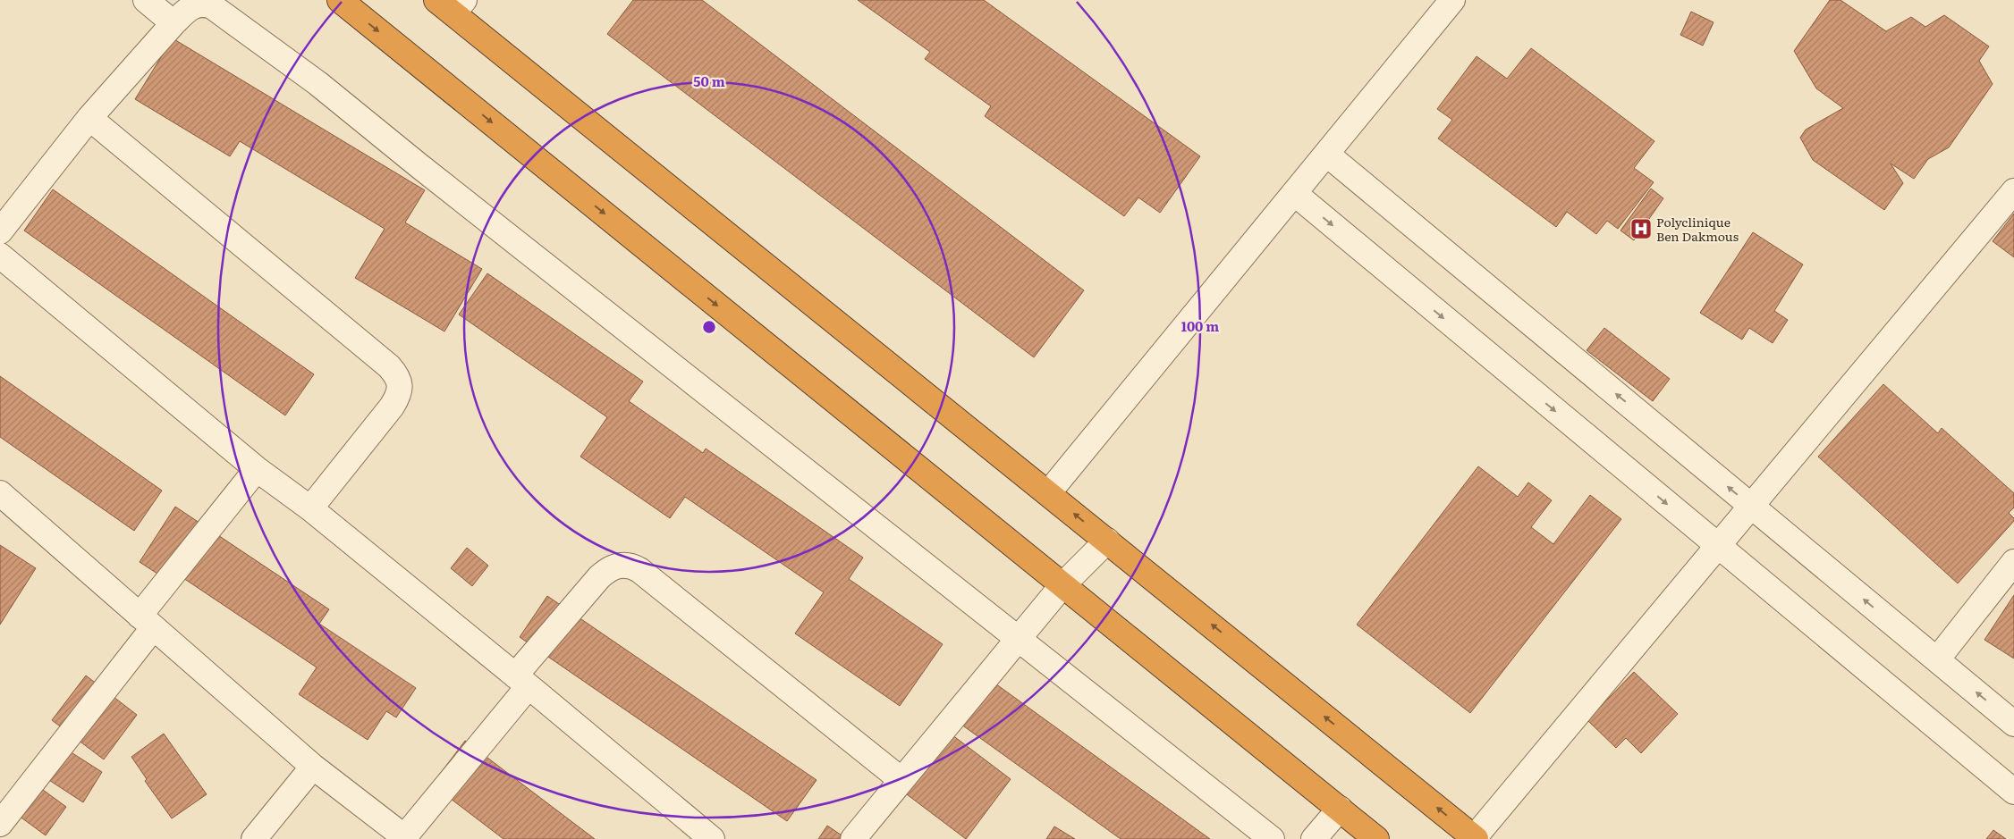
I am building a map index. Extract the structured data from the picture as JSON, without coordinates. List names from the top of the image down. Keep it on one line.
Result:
{"places":{"hospital":["Polyclinique Ben Dakmous"]},"rings":["50 m","100 m"]}
